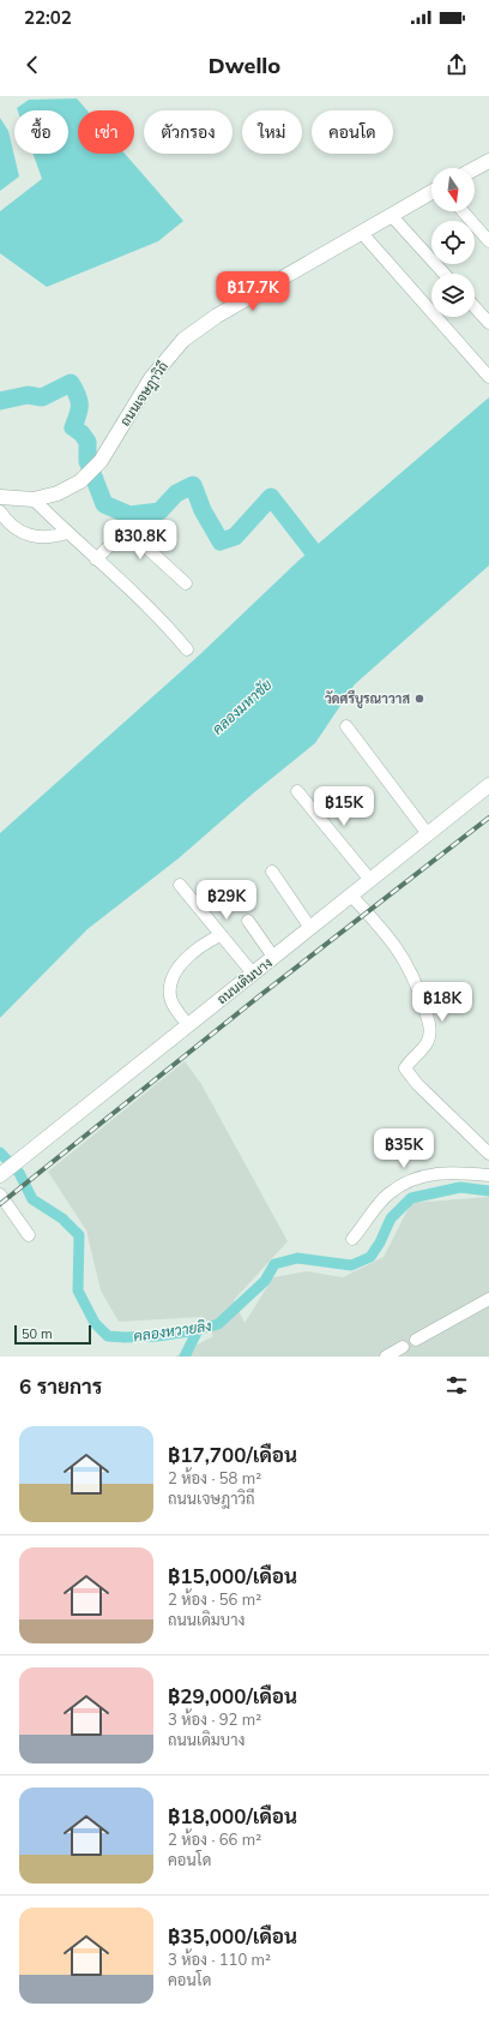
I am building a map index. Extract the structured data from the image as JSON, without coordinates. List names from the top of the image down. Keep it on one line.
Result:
{"streets":{"street":["ถนนเจษฎาวิถี","ถนนเดิมบาง"]},"water":["คลองมหาชัย","คลองหวายลิง"],"places":["วัดศรีบูรณาวาส"],"scale_bar":"50 m","north":"bottom","page":{"status":"22:02","header":"Dwello","chip":["ซื้อ","เช่า","ตัวกรอง","ใหม่","คอนโด"],"price":["฿17.7K","฿30.8K","฿15K","฿29K","฿18K","฿35K"],"scale":"50 m","heading":"6 รายการ","list":[{"name":"฿17,700/เดือน","note":"2 ห้อง · 58 m² · ถนนเจษฎาวิถี"},{"name":"฿15,000/เดือน","note":"2 ห้อง · 56 m² · ถนนเดิมบาง"},{"name":"฿29,000/เดือน","note":"3 ห้อง · 92 m² · ถนนเดิมบาง"},{"name":"฿18,000/เดือน","note":"2 ห้อง · 66 m² · คอนโด"},{"name":"฿35,000/เดือน","note":"3 ห้อง · 110 m² · คอนโด"}]}}
